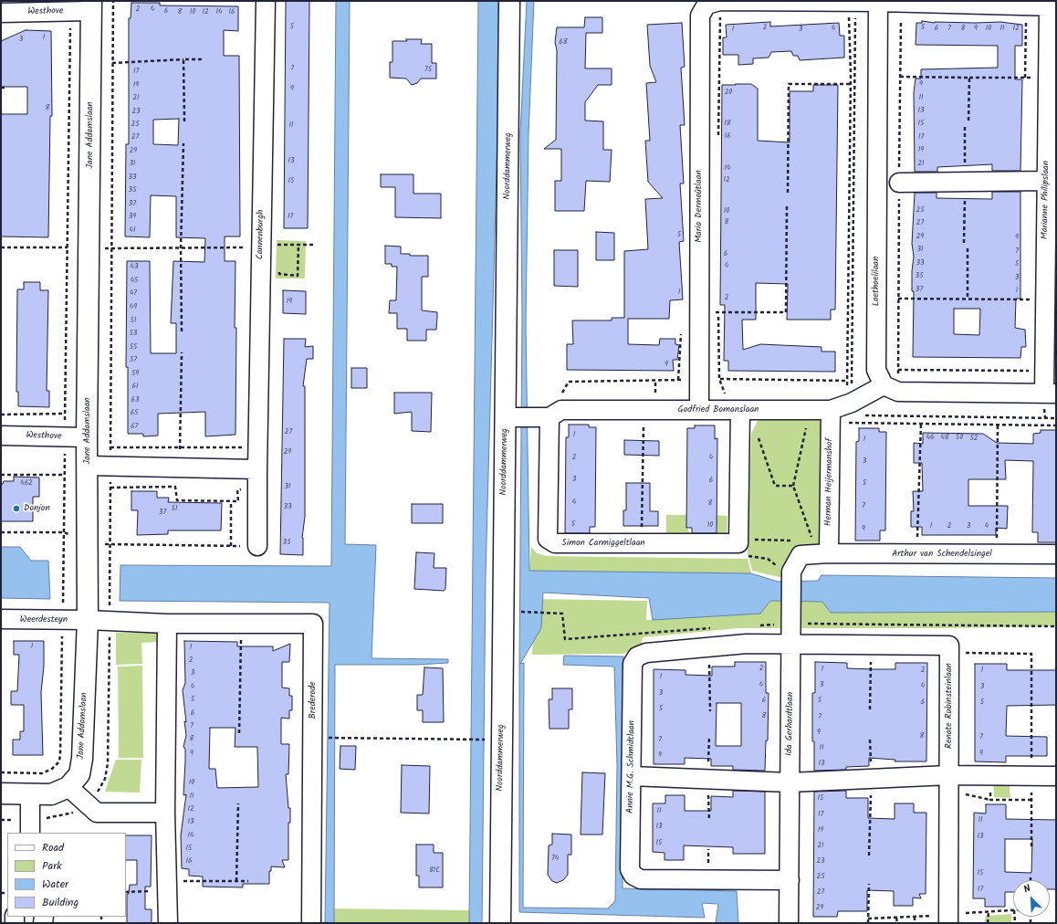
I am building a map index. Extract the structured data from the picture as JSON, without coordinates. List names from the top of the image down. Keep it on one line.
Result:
{"streets":{"street":["Westhove","Jane Addamslaan","Noorddammerweg","Marianne Philipslaan","Maria Dermoûtlaan","Cannenburgh","Loethoelilaan","Godfried Bomanslaan","Herman Heijermanshof","Simon Carmiggeltlaan","Arthur van Schendelsingel","Weerdesteyn","Brederode","Renate Rubinsteinlaan","Ida Gerhardtlaan","Annie M.G. Schmidtlaan"]},"crossings":[["Westhove","Jane Addamslaan"],["Jane Addamslaan","Weerdesteyn"],["Jane Addamslaan","Brederode"],["Maria Dermoûtlaan","Godfried Bomanslaan"],["Loethoelilaan","Godfried Bomanslaan"],["Godfried Bomanslaan","Herman Heijermanshof"],["Godfried Bomanslaan","Simon Carmiggeltlaan"],["Herman Heijermanshof","Arthur van Schendelsingel"],["Herman Heijermanshof","Ida Gerhardtlaan"],["Arthur van Schendelsingel","Ida Gerhardtlaan"],["Weerdesteyn","Brederode"],["Renate Rubinsteinlaan","Ida Gerhardtlaan"],["Renate Rubinsteinlaan","Annie M.G. Schmidtlaan"],["Ida Gerhardtlaan","Annie M.G. Schmidtlaan"]],"places":["Donjon"],"house_numbers":["2","4","6","8","10","12","14","16","5","2","5","4","6","7","8","9","10","11","12","1","3","1","3","68","7","75","17","9","19","9","20","21","11","8","13","23","18","15","25","11","16","27","17","19","29","13","31","21","14","33","12","15","35","37","25","10","39","17","8","27","41","5","29","9","31","7","6","33","5","4","43","35","3","45","37","1","1","47","2","19","49","51","53","55","57","9","59","61","63","65","67","27","1","46","48","50","52","1","29","2","4","3","3","6","462","5","31","4","8","7","33","51","37","5","10","1","2","3","4","9","35","1","1","2","2","1","2","1","3","1","4","3","4","4","3","3","5","6","5","6","5","5","6","8","7","7","9","8","7","8","7","11","9","9","9","13","10","11","15","12","11","17","11","13","13","19","14","13","15","21","15","74","16","23","81C","15","25","17","27","29"],"legend":["Road","Park","Water","Building"],"north":"top left"}
